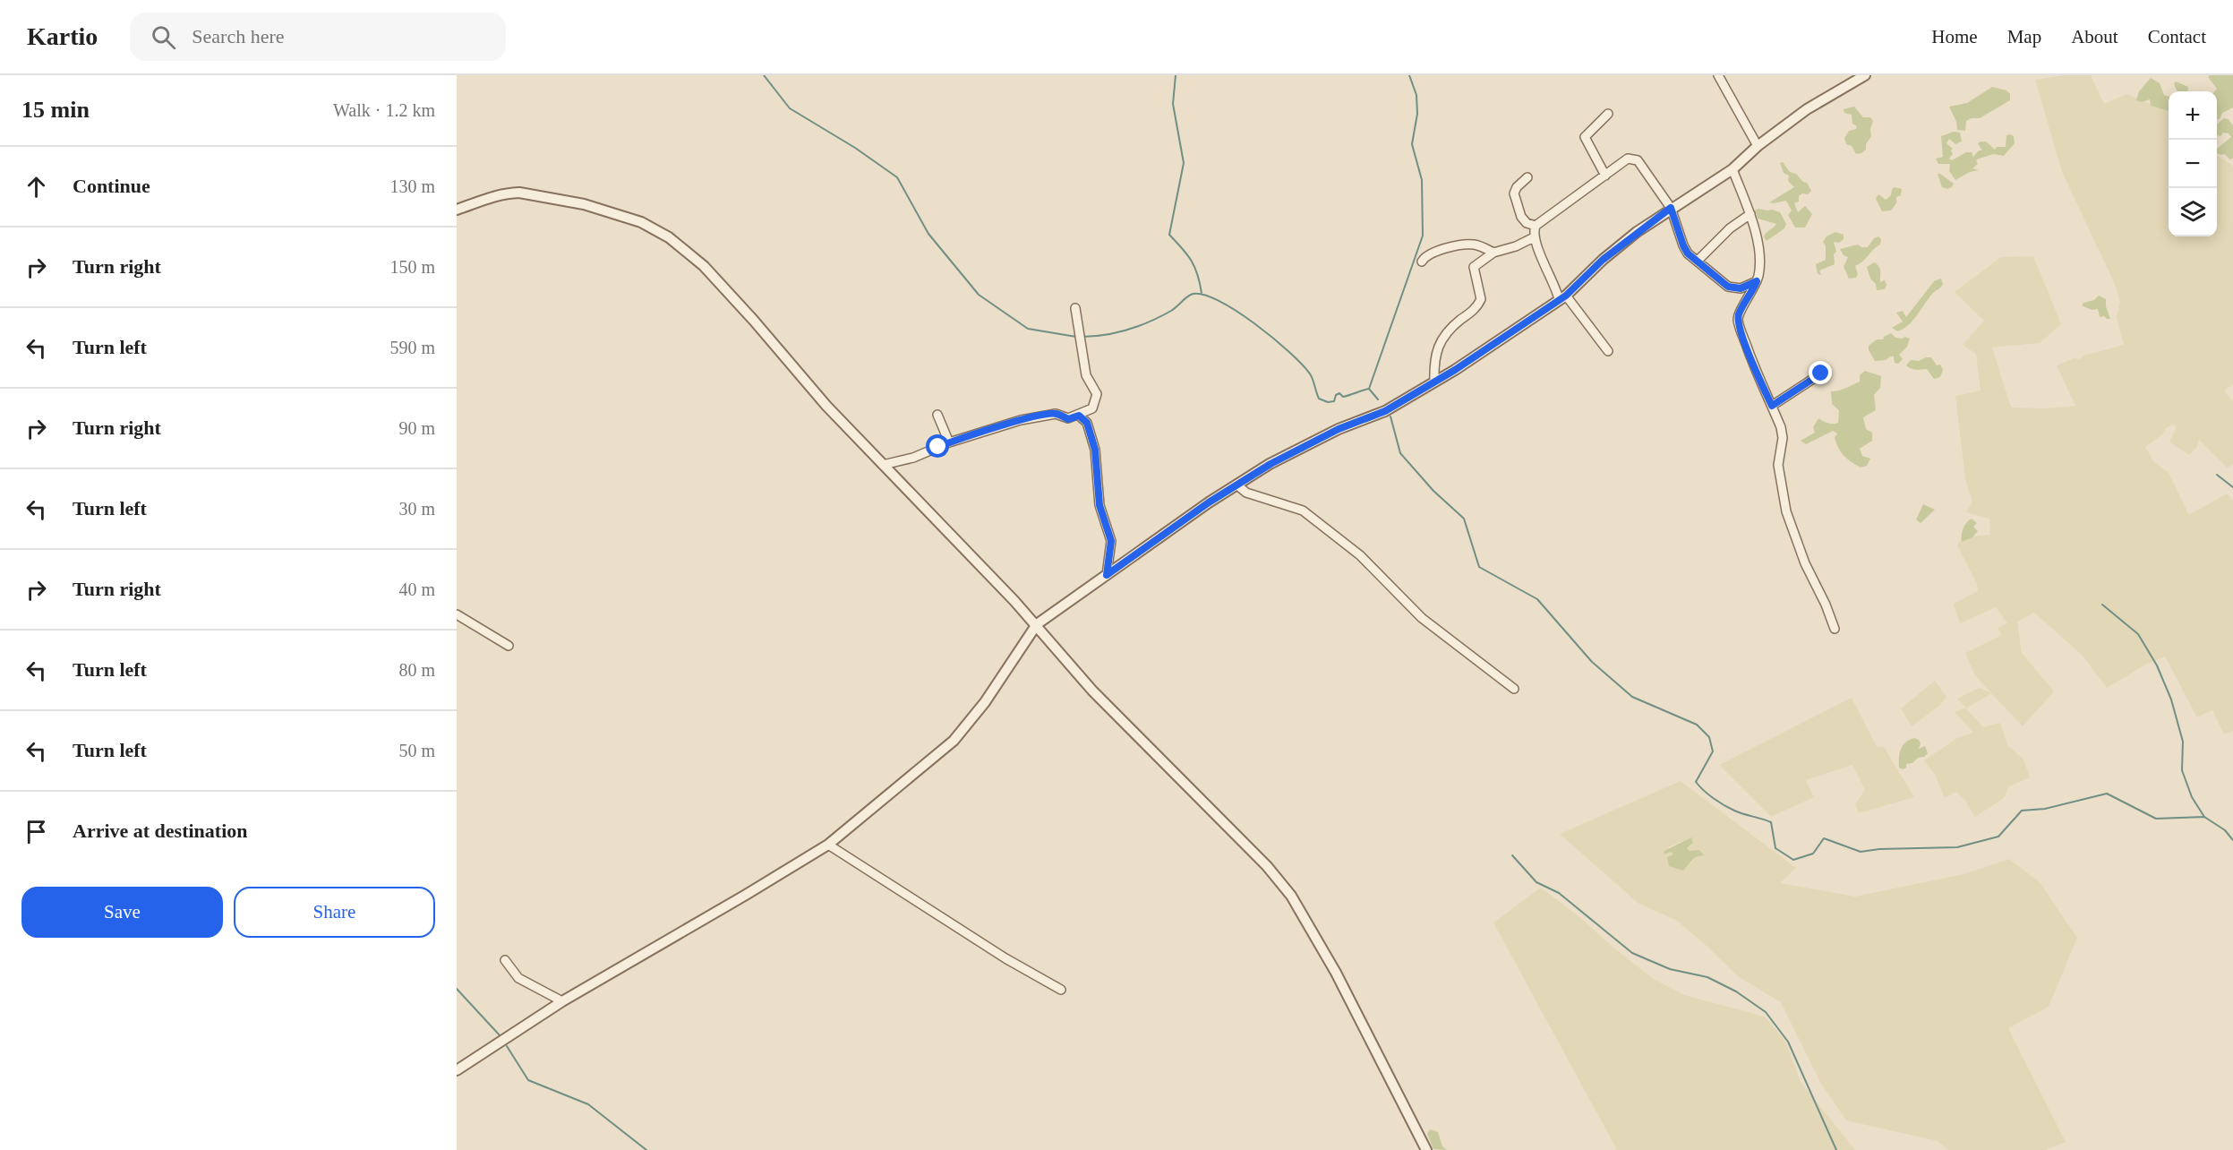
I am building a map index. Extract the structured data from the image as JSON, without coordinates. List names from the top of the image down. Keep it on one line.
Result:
{"page":{"header":"Kartio","search":"Search here","nav":["Home","Map","About","Contact"],"heading":["15 min","Walk · 1.2 km"],"map_buttons":["+","−"],"list":[["Continue","130 m"],["Turn right","150 m"],["Turn left","590 m"],["Turn right","90 m"],["Turn left","30 m"],["Turn right","40 m"],["Turn left","80 m"],["Turn left","50 m"],"Arrive at destination"],"buttons":["Save","Share"]}}
